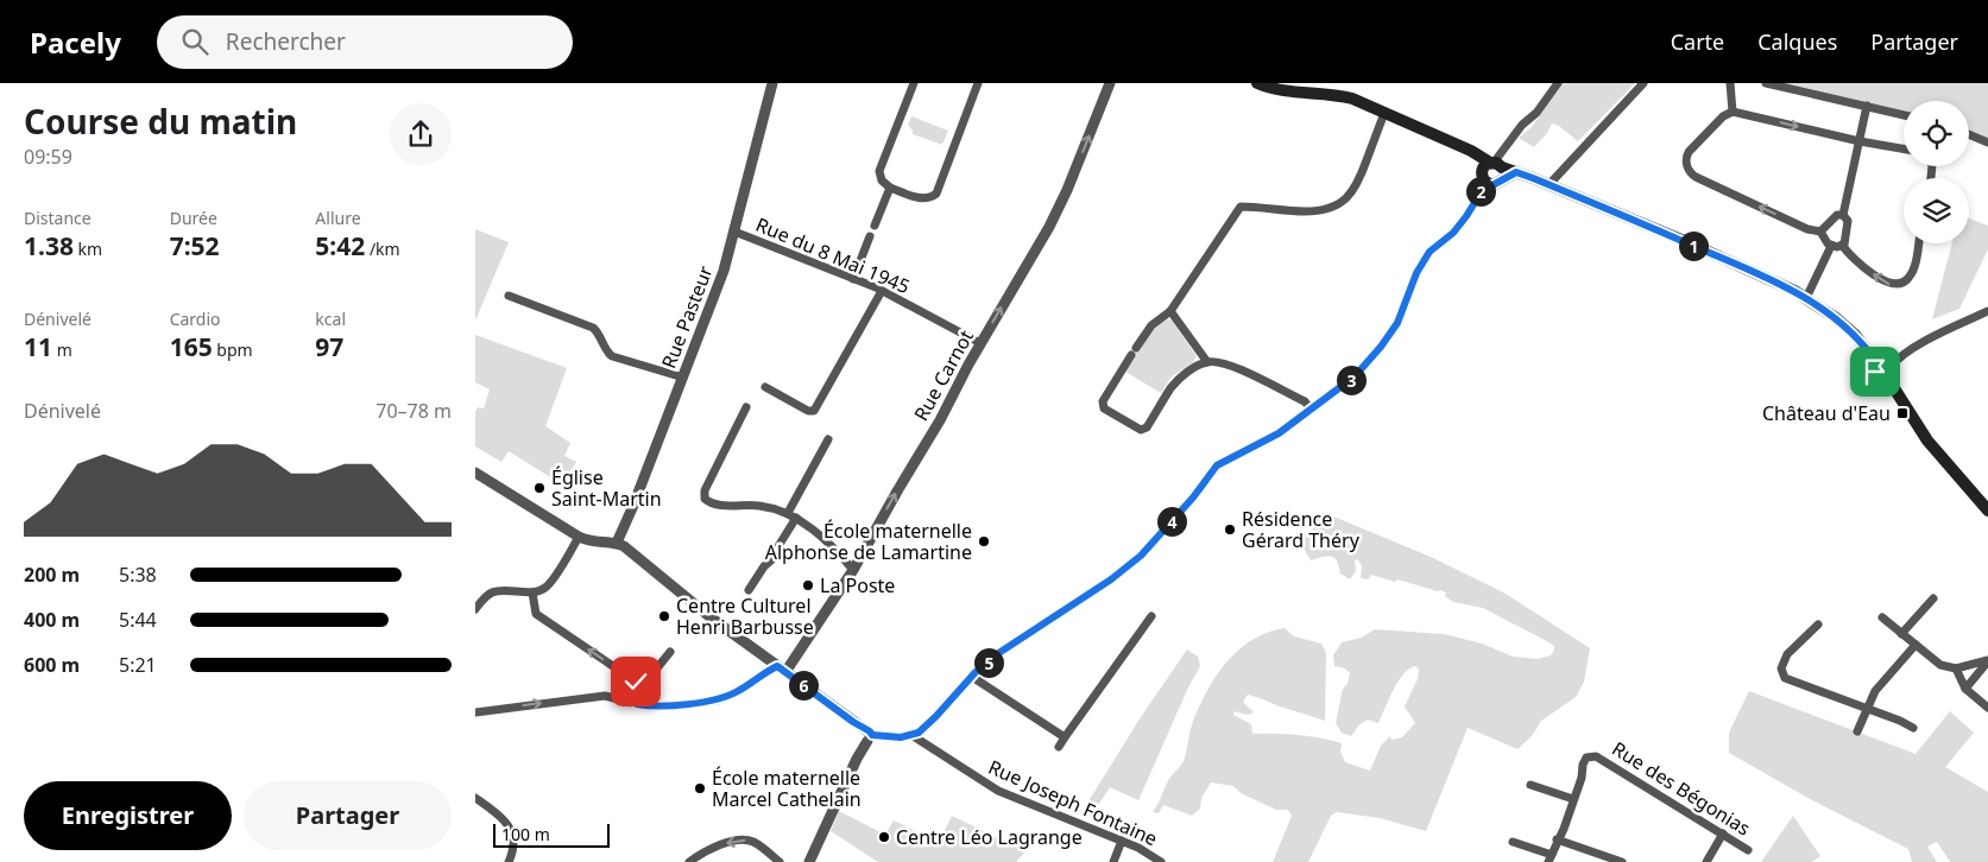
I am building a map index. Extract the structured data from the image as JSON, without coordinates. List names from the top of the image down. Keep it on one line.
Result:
{"streets":{"street":["Rue du 8 Mai 1945","Rue Pasteur","Rue Carnot","Rue des Bégonias","Rue Joseph Fontaine"]},"crossings":[["Rue du 8 Mai 1945","Rue Pasteur"],["Rue du 8 Mai 1945","Rue Carnot"]],"one_way":["Rue Carnot"],"places":{"transit":["Château d'Eau"],"other":["Église Saint-Martin","Résidence Gérard Théry","École maternelle Alphonse de Lamartine","La Poste","Centre Culturel Henri Barbusse","École maternelle Marcel Cathelain","Centre Léo Lagrange"]},"scale_bar":"100 m","page":{"header":"Pacely","search":"Rechercher","nav":["Carte","Calques","Partager"],"heading":["Course du matin","09:59"],"pins":["2","1","3","4","5","6"],"stats":[["Distance","1.38 km"],["Durée","7:52"],["Allure","5:42 /km"],["Dénivelé","11 m"],["Cardio","165 bpm"],["kcal","97"]],"chart":["Dénivelé","70–78 m"],"list":[{"name":"200 m","note":"5:38"},{"name":"400 m","note":"5:44"},{"name":"600 m","note":"5:21"}],"buttons":["Enregistrer","Partager"],"scale":"100 m"}}
